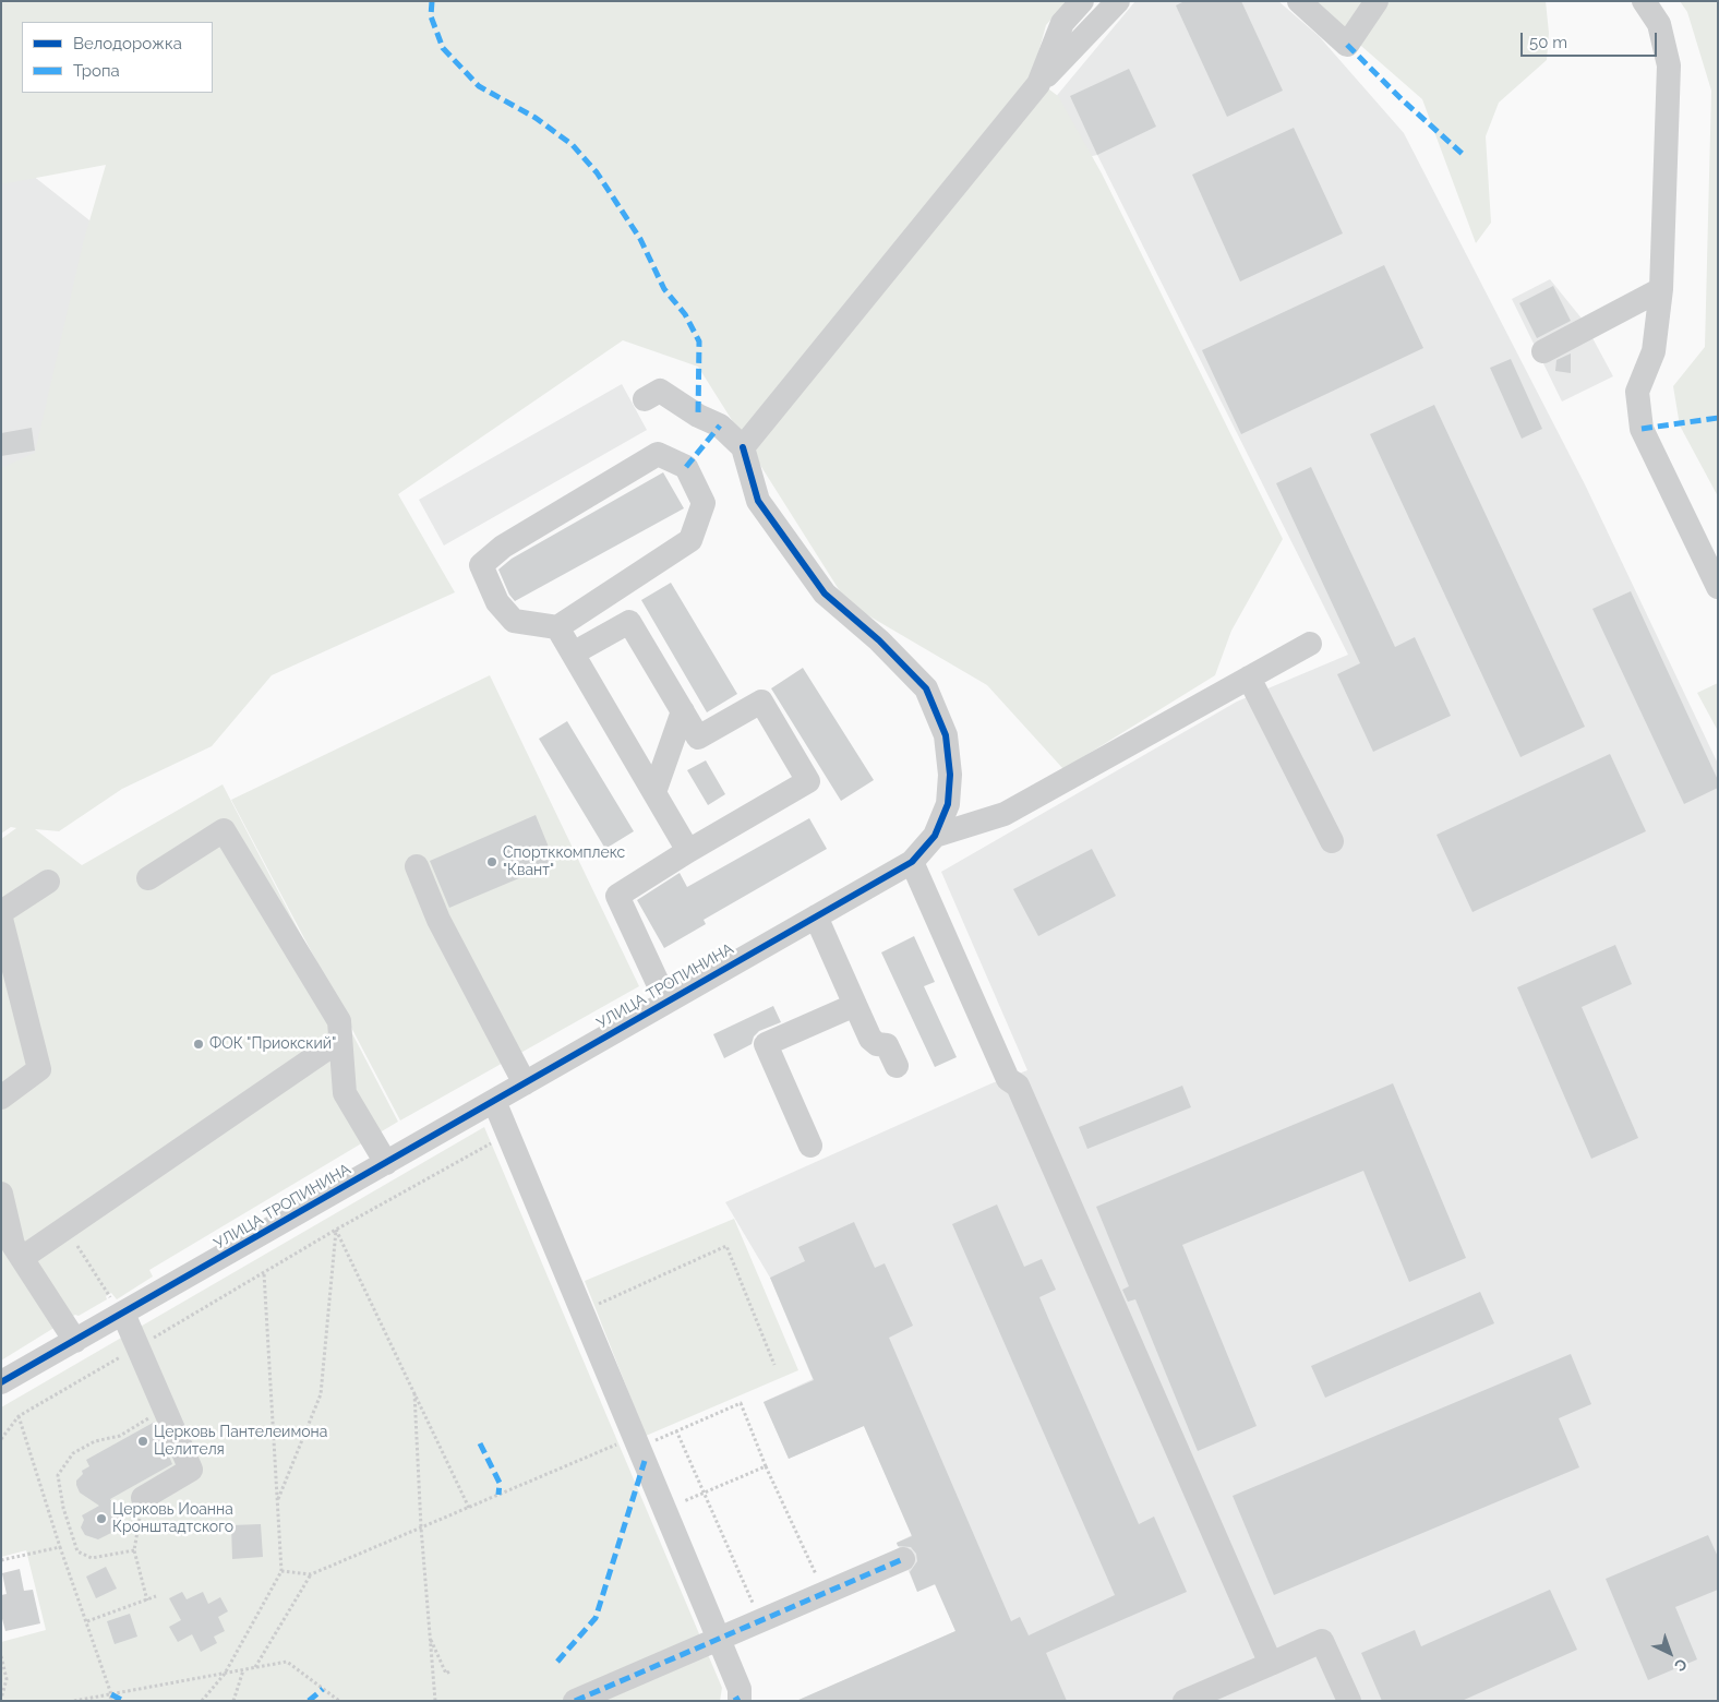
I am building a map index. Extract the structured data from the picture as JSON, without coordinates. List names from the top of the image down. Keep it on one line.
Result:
{"streets":{"street":["УЛИЦА ТРОПИНИНА"]},"places":["Спортккомплекс \"Квант\"","ФОК \"Приокский\"","Церковь Пантелеимона Целителя","Церковь Иоанна Кронштадтского"],"legend":["Велодорожка","Тропа"],"scale_bar":"50 m","north":"bottom right"}
